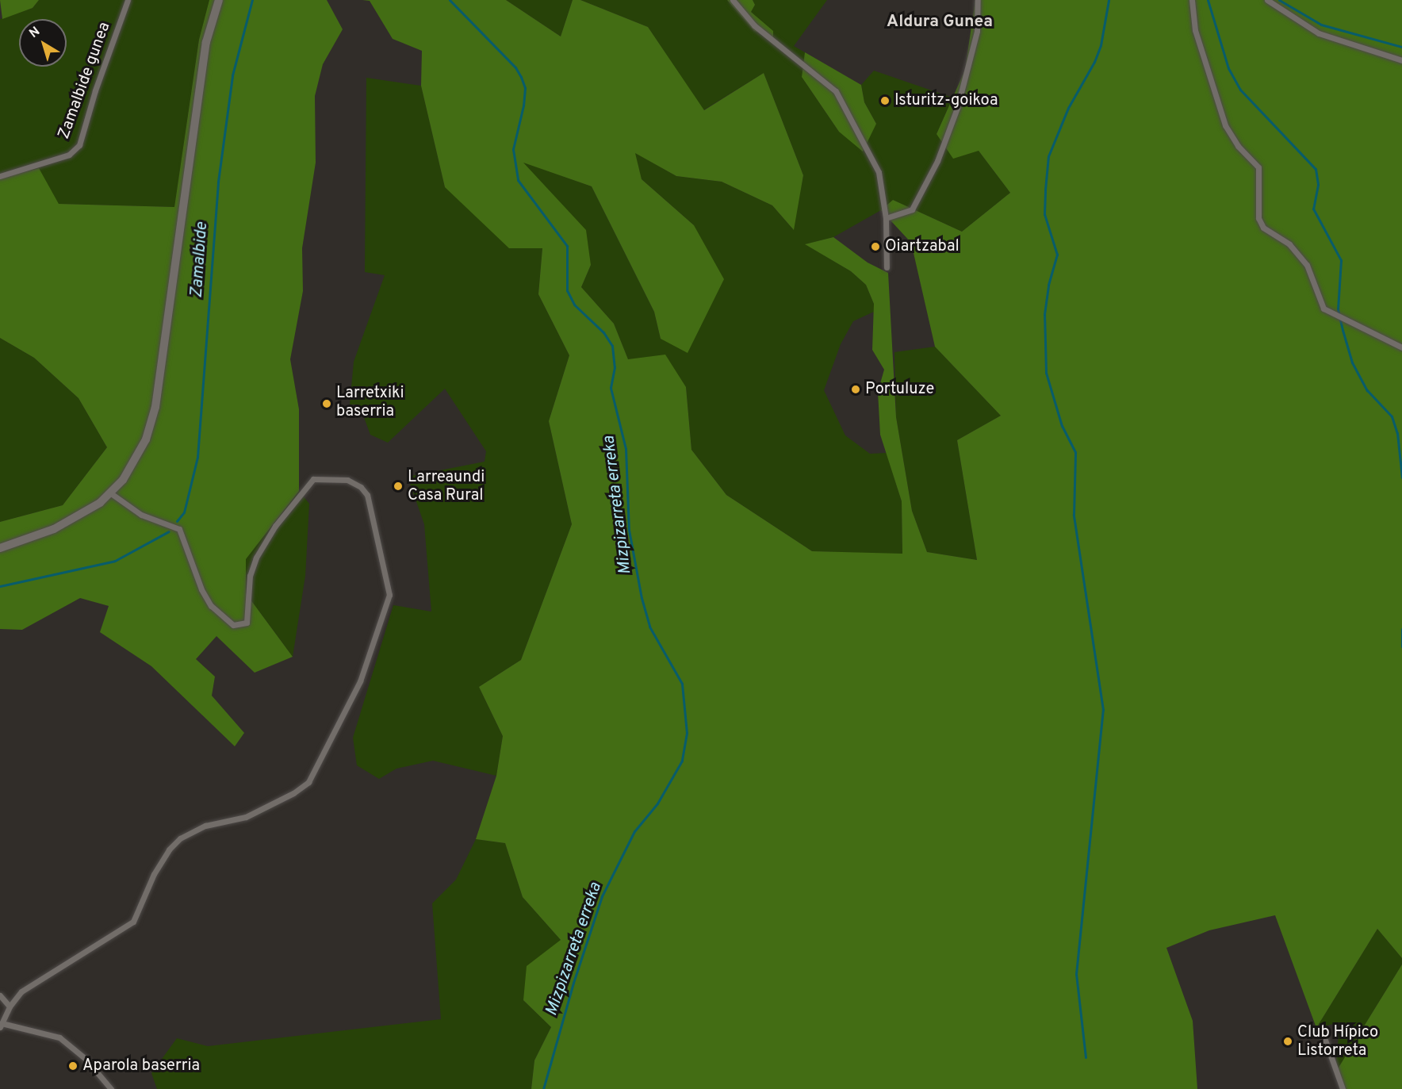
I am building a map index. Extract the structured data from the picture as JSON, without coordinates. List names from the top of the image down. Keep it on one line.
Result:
{"streets":{"street":["Zamalbide gunea"]},"districts":["Aldura Gunea"],"water":["Zamalbide","Mizpizarreta erreka"],"places":["Isturitz-goikoa","Oiartzabal","Portuluze","Larretxiki baserria","Larreaundi Casa Rural","Club Hípico Listorreta","Aparola baserria"],"north":"top left"}
